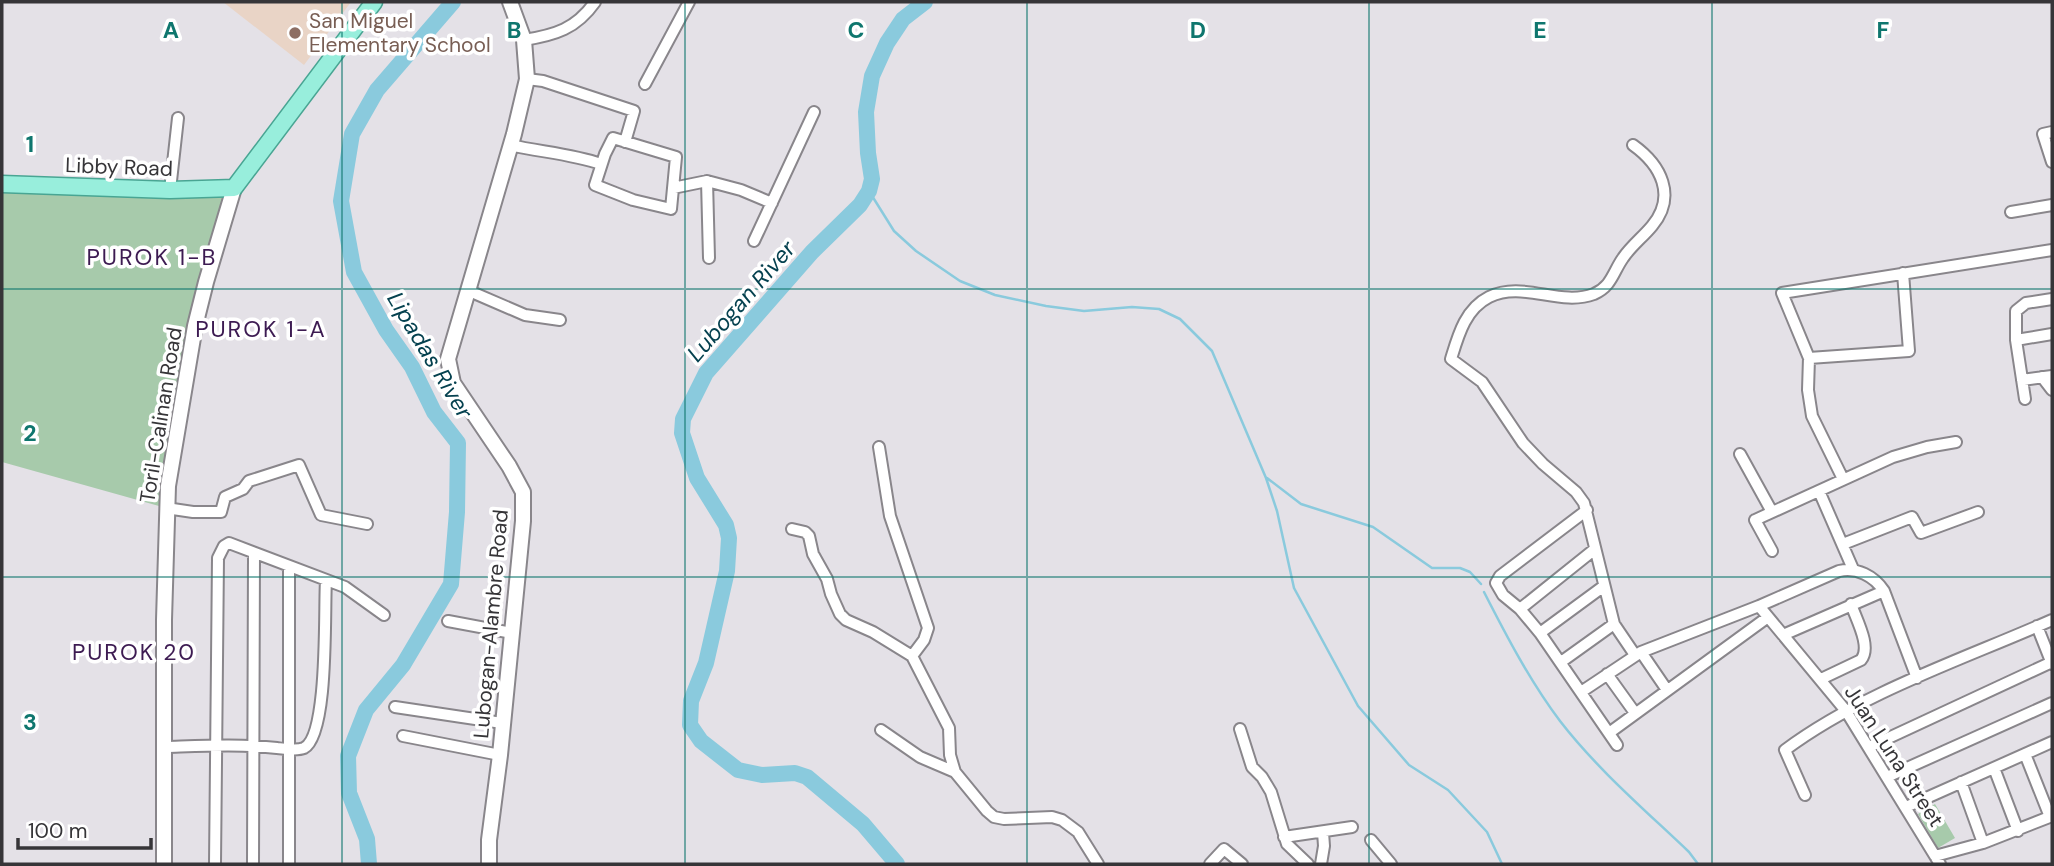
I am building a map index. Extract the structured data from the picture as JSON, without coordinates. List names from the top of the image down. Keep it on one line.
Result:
{"streets":{"main road":["Libby Road"],"street":["Toril-Calinan Road","Lubogan-Alambre Road","Juan Luna Street"]},"crossings":[["Libby Road","Toril-Calinan Road"]],"districts":["PUROK 1-B","PUROK 1-A","PUROK 20"],"water":["Lubogan River","Lipadas River"],"places":["San Miguel Elementary School"],"scale_bar":"100 m","grid":{"columns":["A","B","C","D","E","F"],"rows":["1","2","3"]}}
